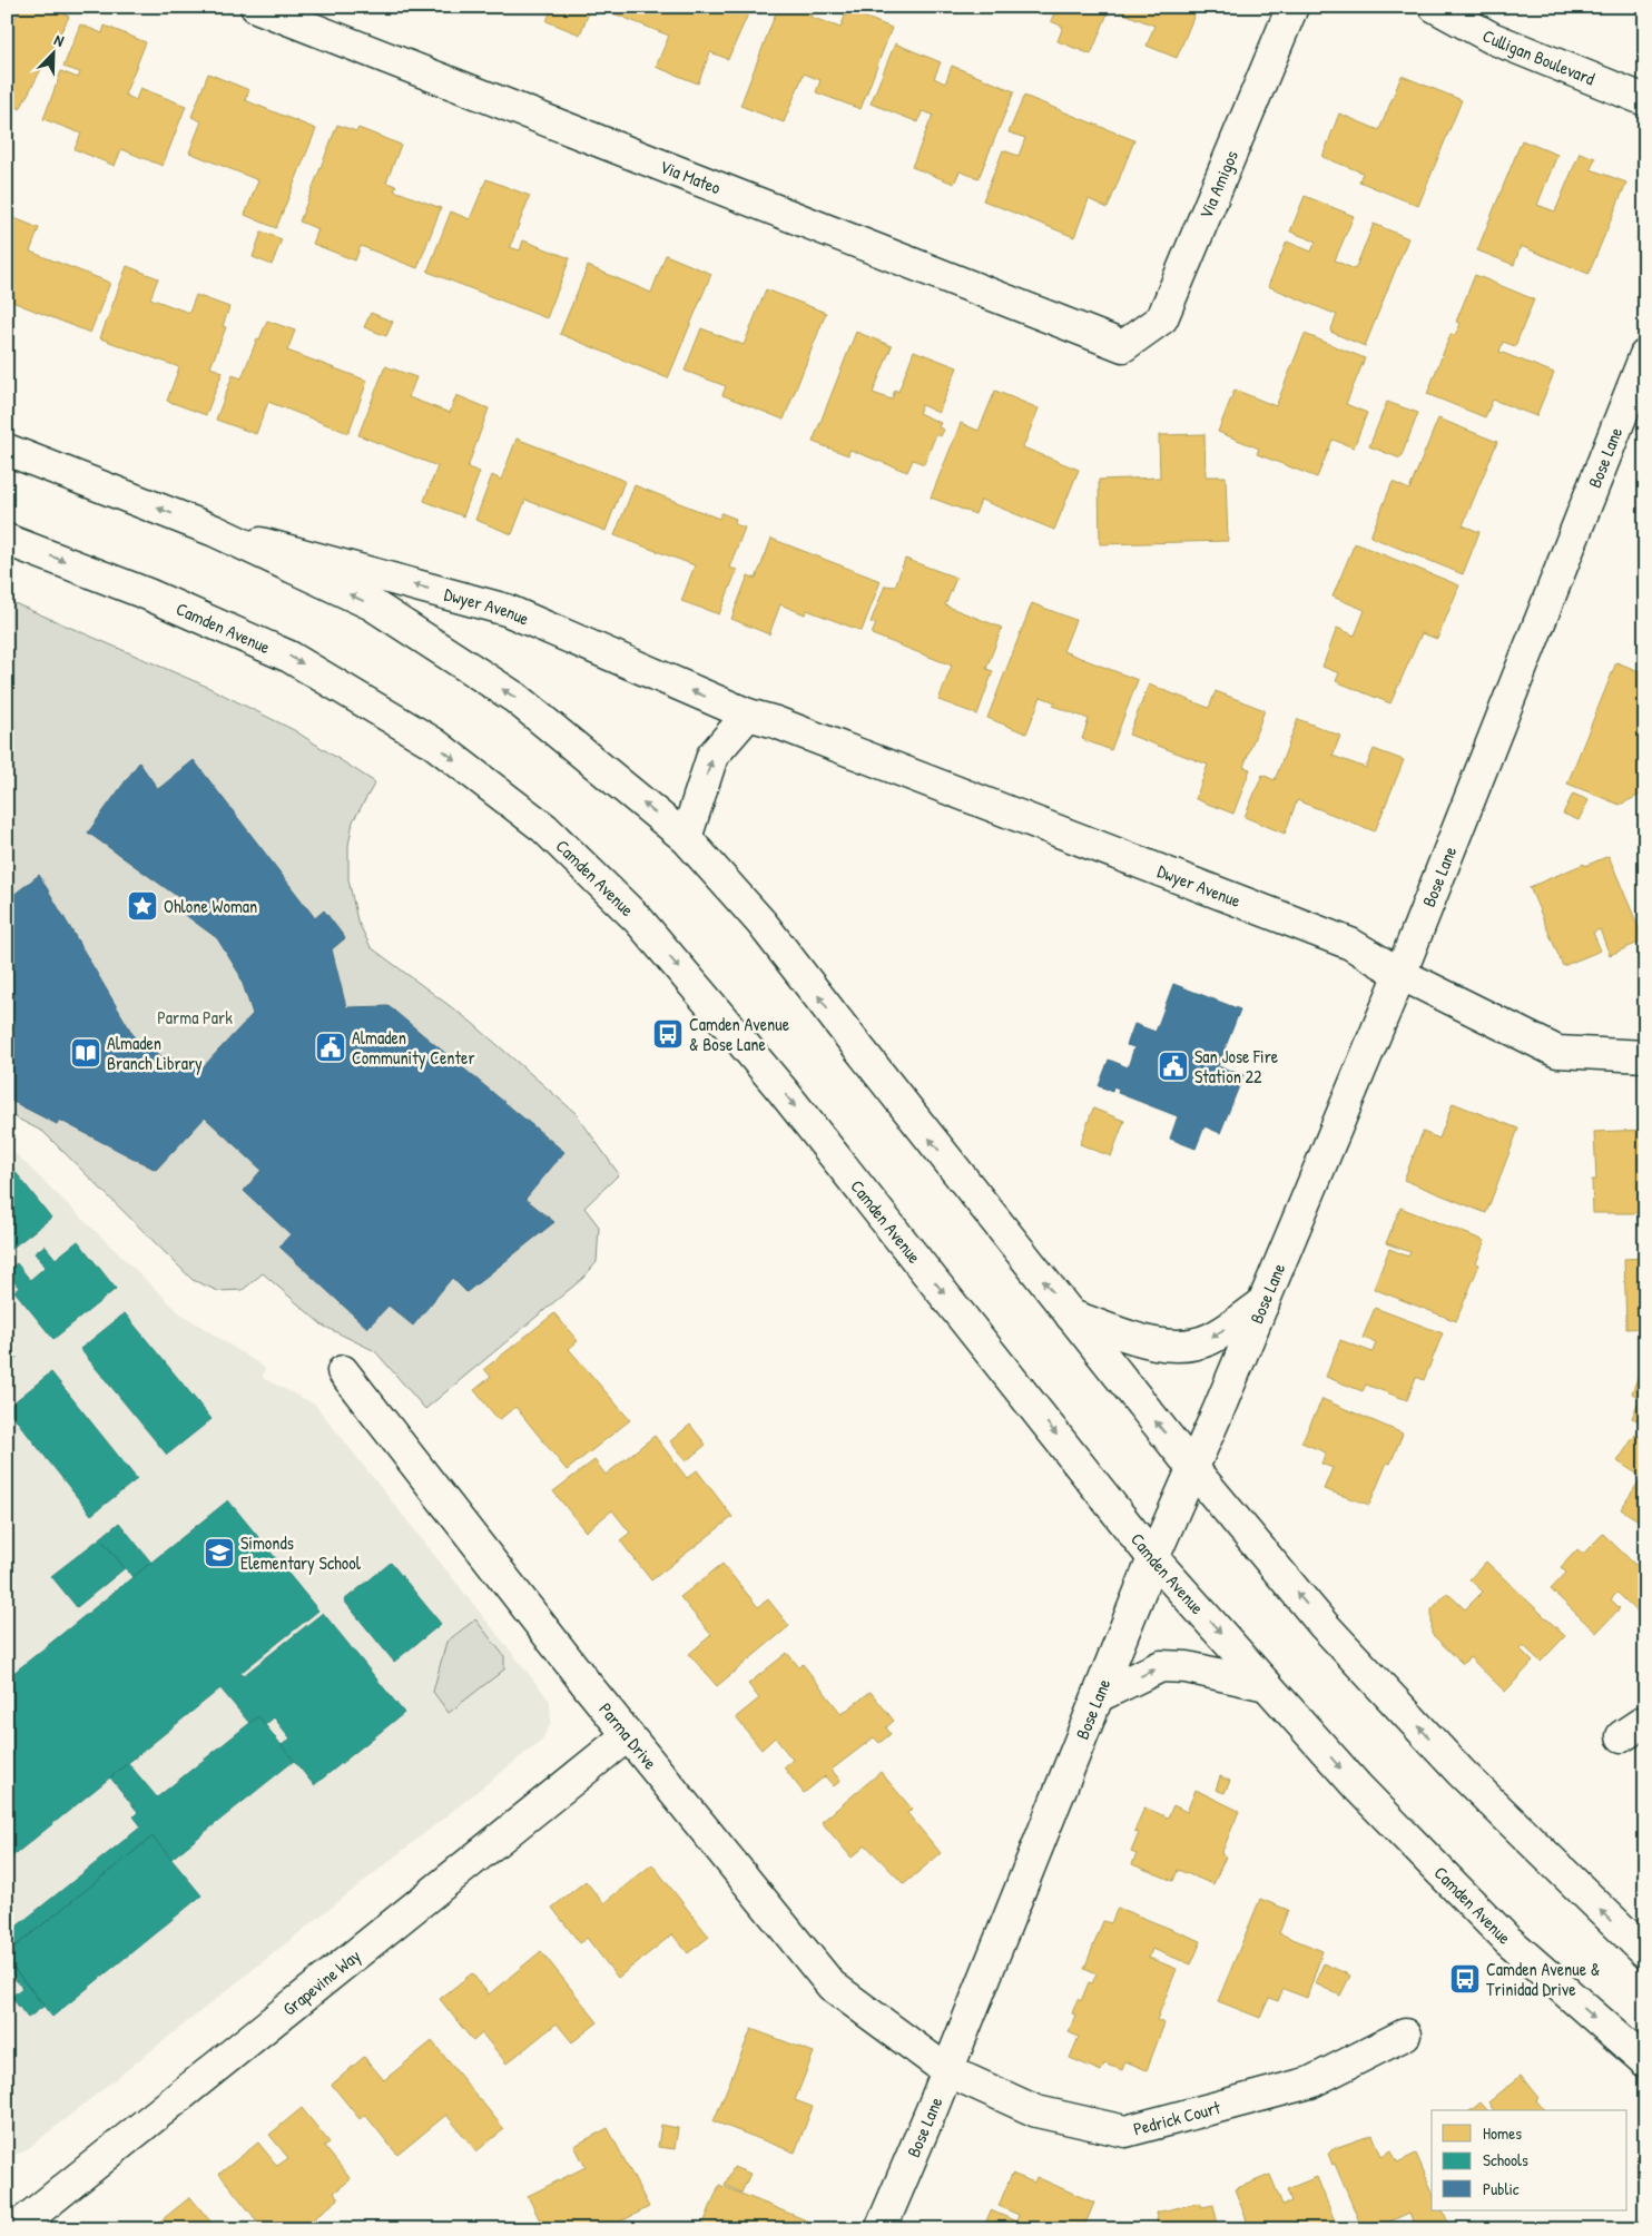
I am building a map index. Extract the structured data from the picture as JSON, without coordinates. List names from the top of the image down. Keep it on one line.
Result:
{"streets":{"street":["Culligan Boulevard","Via Mateo","Via Amigos","Bose Lane","Dwyer Avenue","Camden Avenue","Parma Drive","Grapevine Way","Pedrick Court"]},"crossings":[["Via Mateo","Via Amigos"],["Bose Lane","Dwyer Avenue"],["Bose Lane","Camden Avenue"],["Bose Lane","Parma Drive"],["Bose Lane","Pedrick Court"],["Parma Drive","Grapevine Way"],["Parma Drive","Pedrick Court"]],"parks":["Parma Park"],"places":{"place":["Ohlone Woman"],"bus stop":["Camden Avenue & Bose Lane","Camden Avenue & Trinidad Drive"],"public building":["Almaden Community Center","San Jose Fire Station 22"],"library":["Almaden Branch Library"],"school or university":["Simonds Elementary School"]},"legend":["Homes","Schools","Public"],"north":"top right"}
